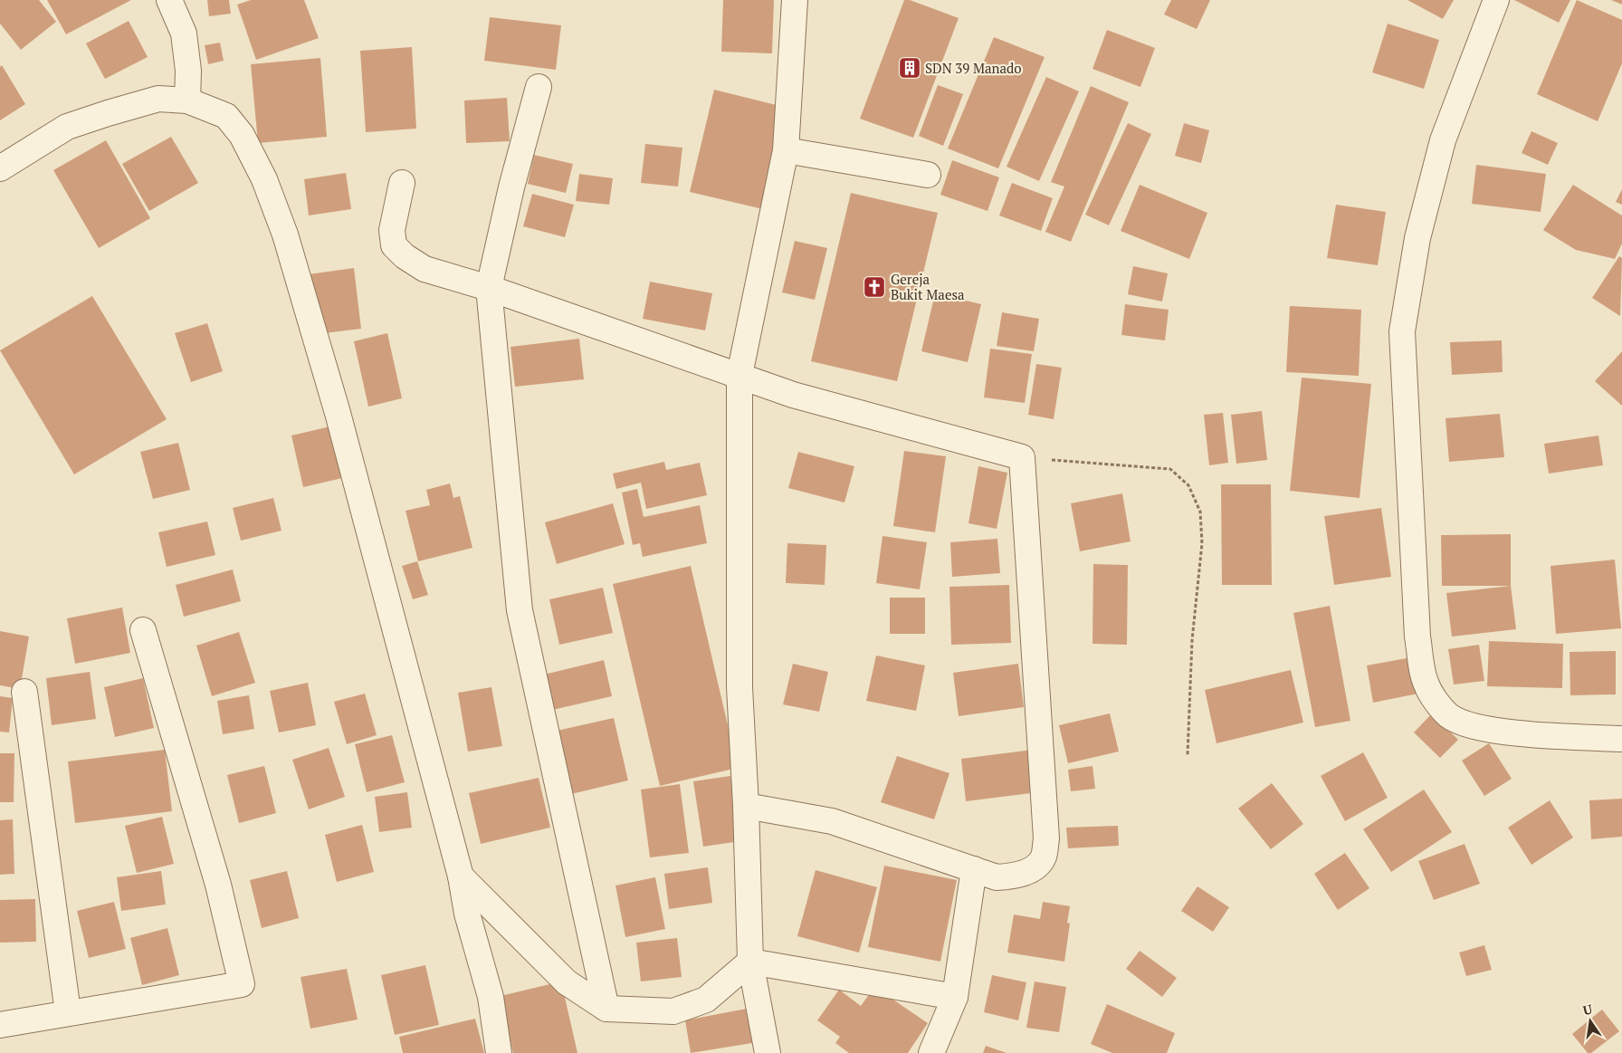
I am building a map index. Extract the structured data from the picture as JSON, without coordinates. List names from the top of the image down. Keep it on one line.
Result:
{"places":{"building":["SDN 39 Manado"],"church":["Gereja Bukit Maesa"]},"north":"top"}
